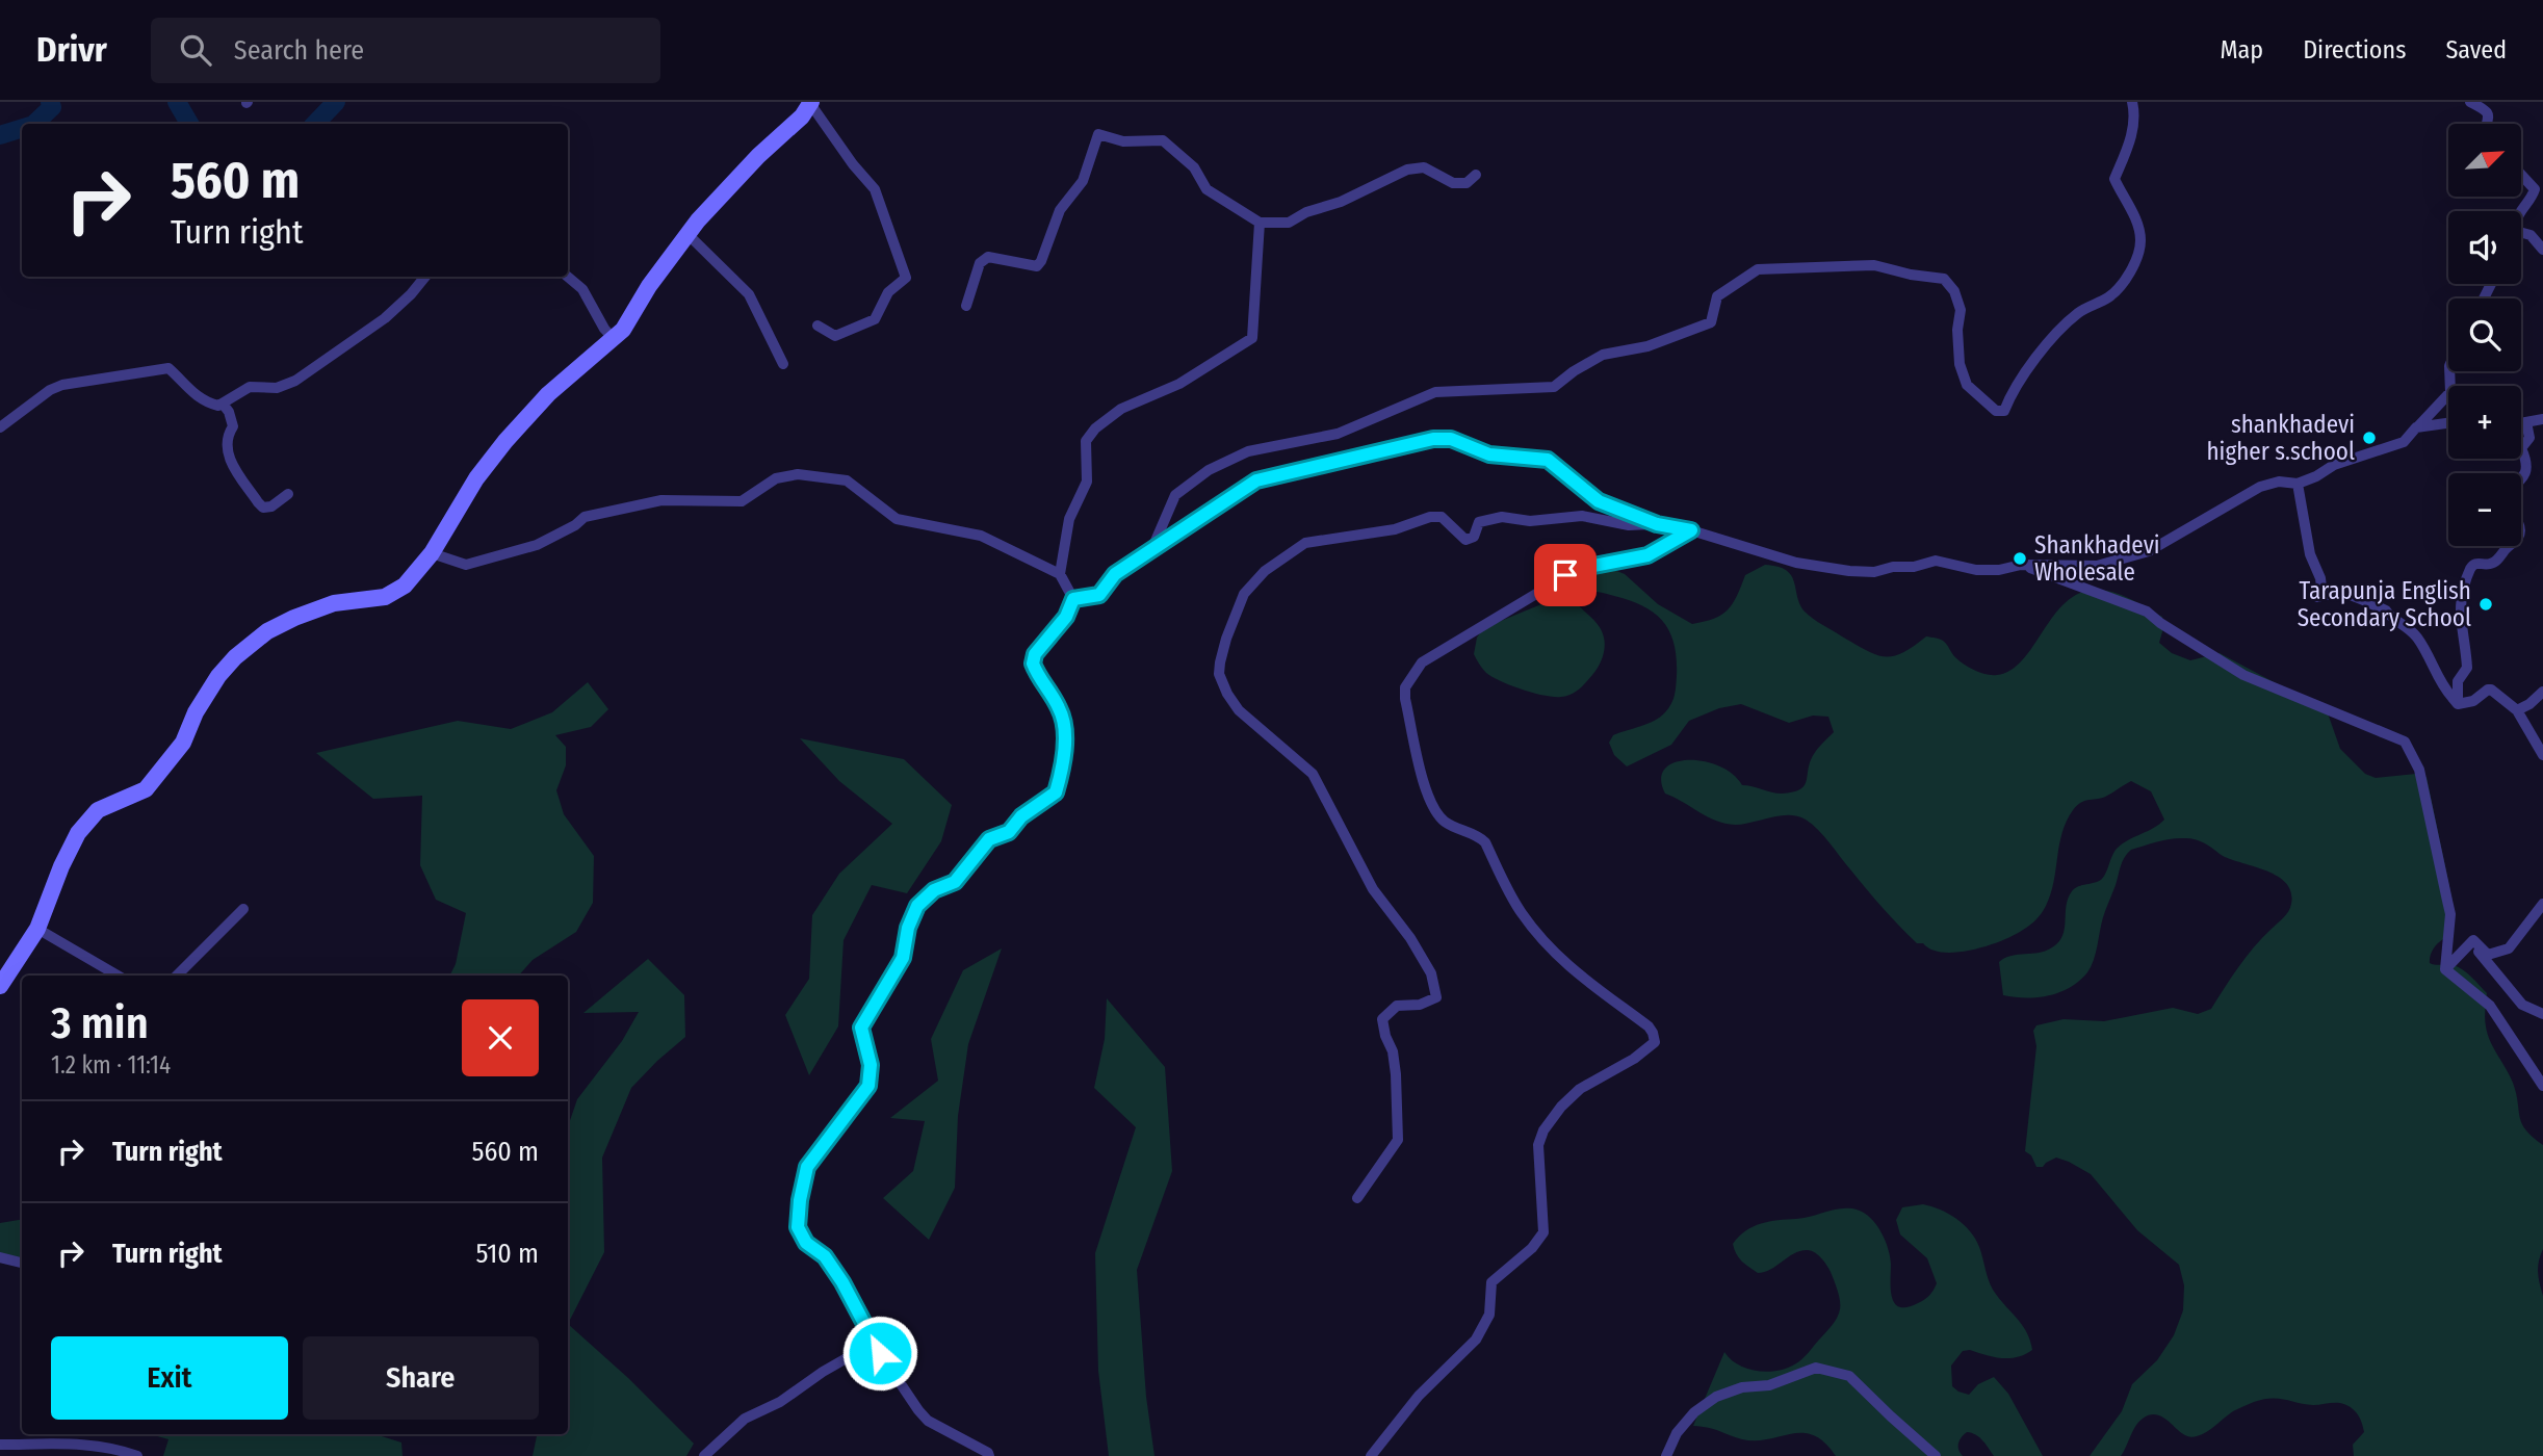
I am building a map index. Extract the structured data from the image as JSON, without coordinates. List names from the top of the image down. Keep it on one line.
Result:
{"places":["shankhadevi higher s.school","Shankhadevi Wholesale","Tarapunja English Secondary School"],"north":"top right","page":{"header":"Drivr","search":"Search here","nav":["Map","Directions","Saved"],"map_buttons":["+","−"],"turn":["560 m","Turn right"],"heading":["3 min","1.2 km · 11:14"],"list":[{"name":"Turn right","value":"560 m"},{"name":"Turn right","value":"510 m"}],"buttons":["Exit","Share"]}}
